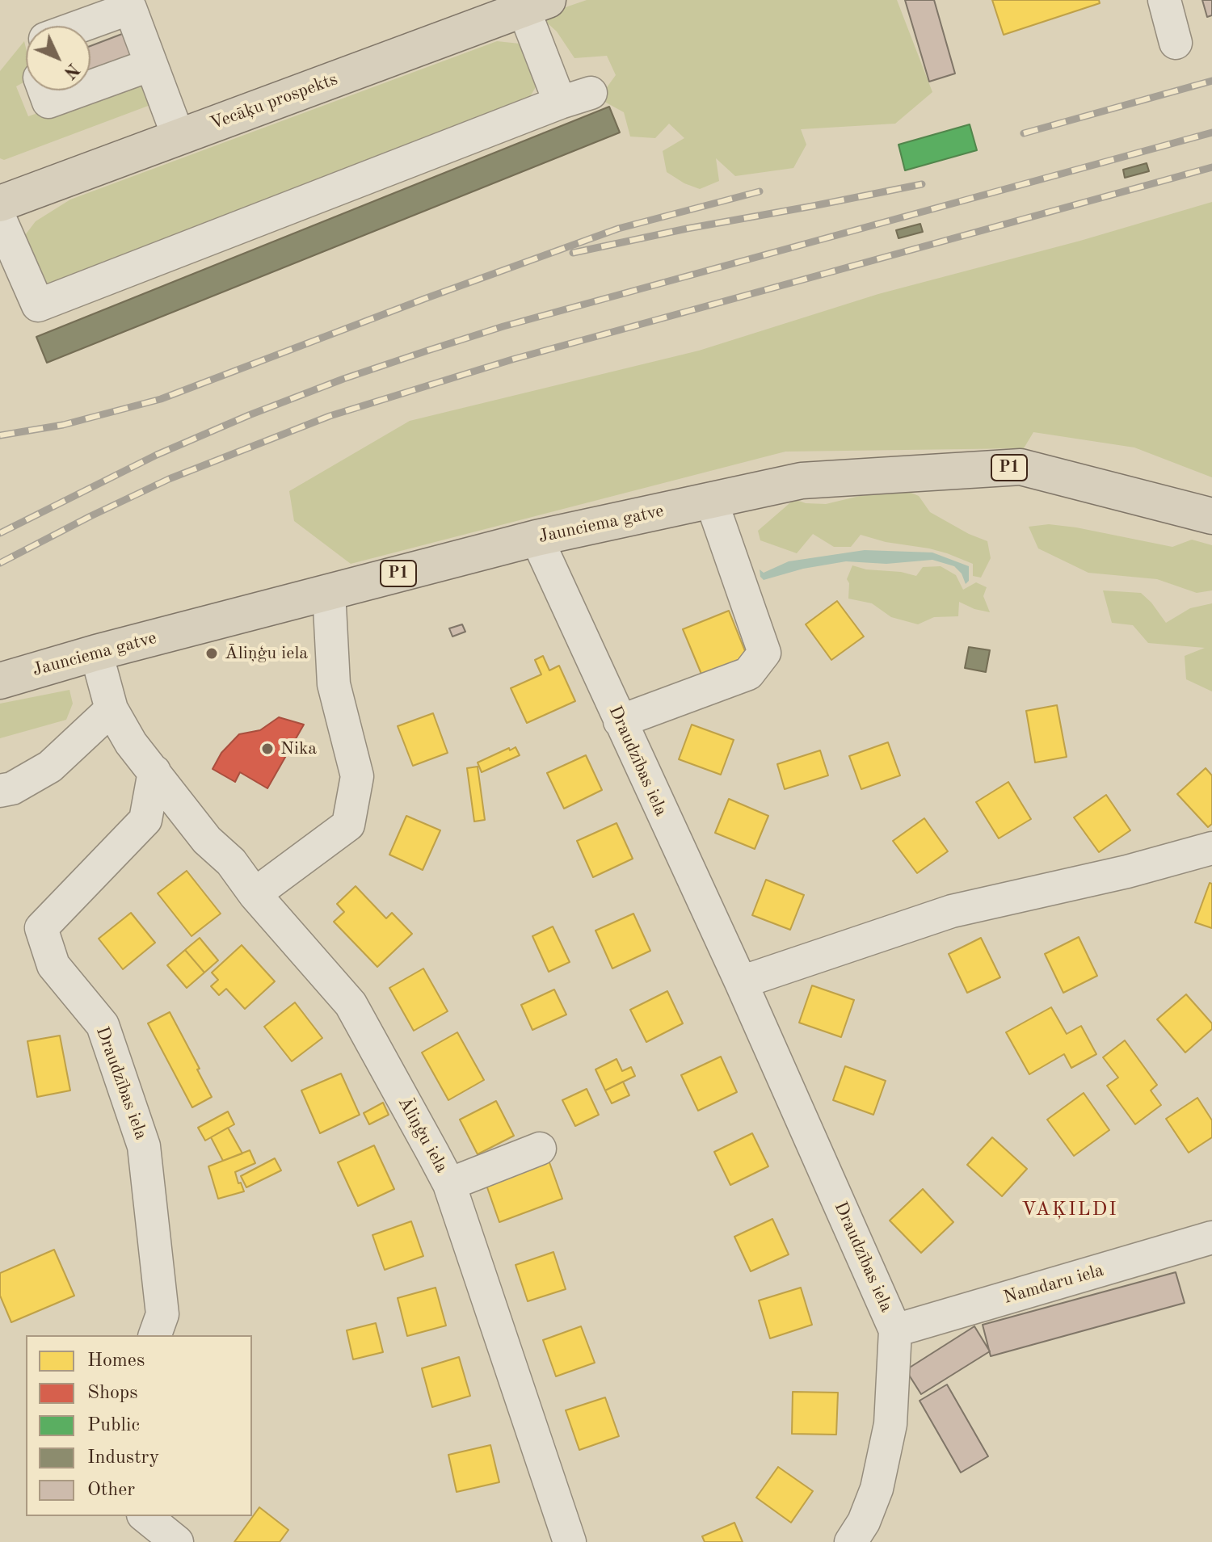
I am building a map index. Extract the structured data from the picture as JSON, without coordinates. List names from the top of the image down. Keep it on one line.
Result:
{"streets":{"main road":["Vecāķu prospekts","P1","Jaunciema gatve"],"street":["Draudzības iela","Āliņģu iela","Namdaru iela"]},"crossings":[["Jaunciema gatve","Draudzības iela"],["Jaunciema gatve","Āliņģu iela"],["Draudzības iela","Āliņģu iela"],["Draudzības iela","Namdaru iela"]],"districts":["VAĶILDI"],"places":["Āliņģu iela","Nika"],"legend":["Homes","Shops","Public","Industry","Other"],"north":"bottom right"}
